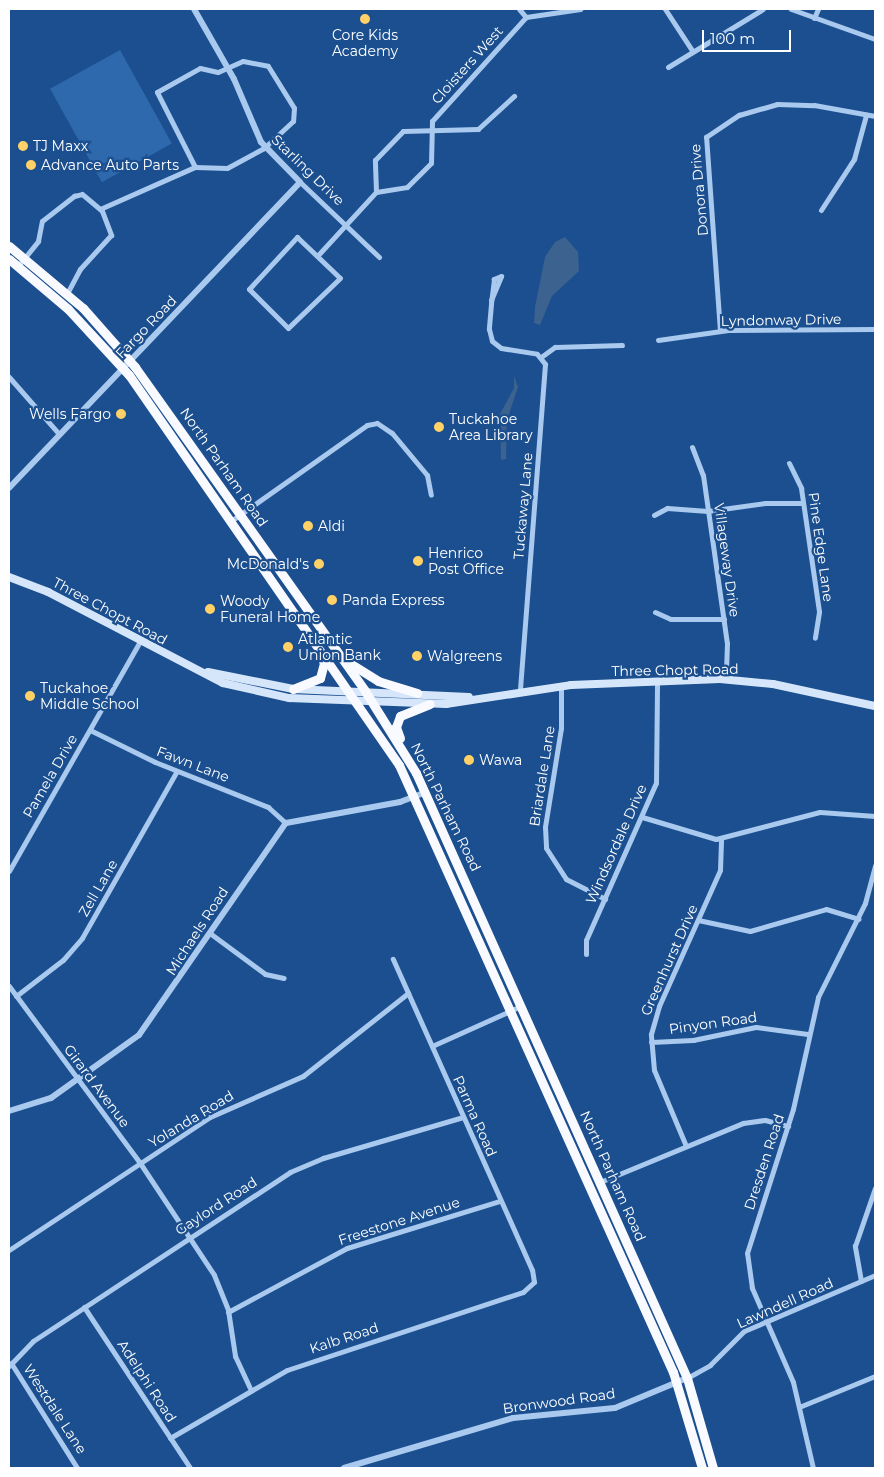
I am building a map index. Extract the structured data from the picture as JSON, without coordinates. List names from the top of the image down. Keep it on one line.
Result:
{"streets":{"highway":["North Parham Road"],"main road":["Three Chopt Road"],"street":["Cloisters West","Starling Drive","Donora Drive","Lyndonway Drive","Fargo Road","Tuckaway Lane","Pine Edge Lane","Villageway Drive","Fawn Lane","Pamela Drive","Briardale Lane","Windsordale Drive","Zell Lane","Michaels Road","Greenhurst Drive","Pinyon Road","Girard Avenue","Parma Road","Yolanda Road","Dresden Road","Gaylord Road","Freestone Avenue","Lawndell Road","Kalb Road","Adelphi Road","Bronwood Road","Westdale Lane"]},"crossings":[["Starling Drive","Fargo Road"],["Donora Drive","Lyndonway Drive"],["Fargo Road","North Parham Road"],["North Parham Road","Three Chopt Road"],["North Parham Road","Lawndell Road"],["North Parham Road","Bronwood Road"],["Tuckaway Lane","Three Chopt Road"],["Villageway Drive","Three Chopt Road"],["Three Chopt Road","Pamela Drive"],["Three Chopt Road","Briardale Lane"],["Three Chopt Road","Windsordale Drive"],["Fawn Lane","Pamela Drive"],["Fawn Lane","Zell Lane"],["Fawn Lane","Michaels Road"],["Briardale Lane","Windsordale Drive"],["Zell Lane","Girard Avenue"],["Michaels Road","Girard Avenue"],["Greenhurst Drive","Pinyon Road"],["Pinyon Road","Dresden Road"],["Girard Avenue","Yolanda Road"],["Girard Avenue","Gaylord Road"],["Girard Avenue","Freestone Avenue"],["Girard Avenue","Kalb Road"],["Parma Road","Yolanda Road"],["Parma Road","Gaylord Road"],["Parma Road","Freestone Avenue"],["Parma Road","Kalb Road"],["Dresden Road","Lawndell Road"],["Gaylord Road","Adelphi Road"],["Gaylord Road","Westdale Lane"],["Lawndell Road","Bronwood Road"],["Kalb Road","Adelphi Road"]],"places":["Core Kids Academy","TJ Maxx","Advance Auto Parts","Wells Fargo","Tuckahoe Area Library","Aldi","Henrico Post Office","McDonald's","Panda Express","Woody Funeral Home","Atlantic Union Bank","Walgreens","Tuckahoe Middle School","Wawa"],"scale_bar":"100 m"}
